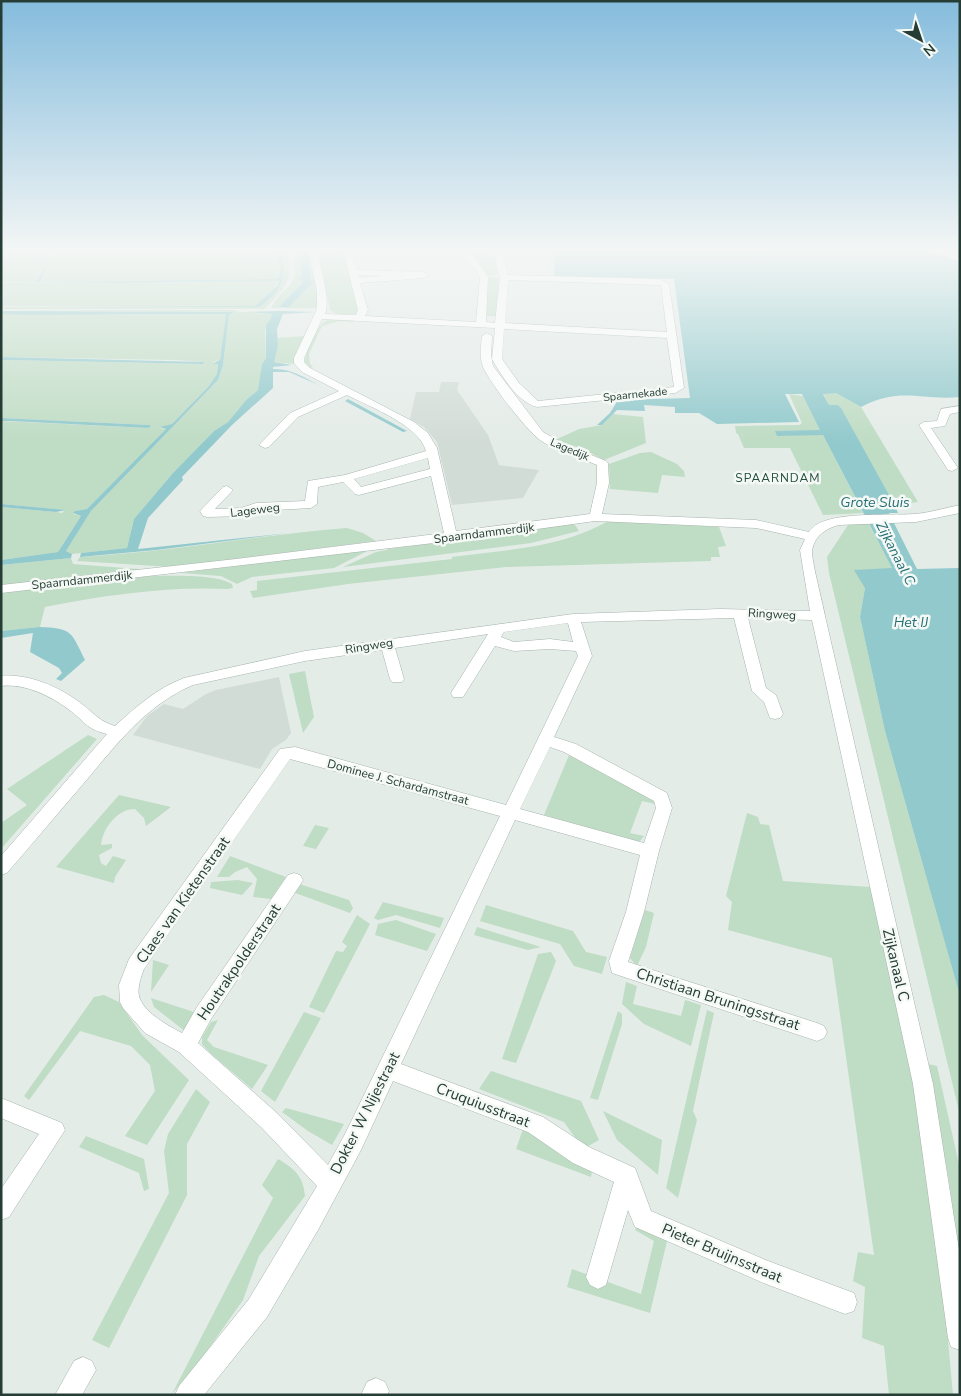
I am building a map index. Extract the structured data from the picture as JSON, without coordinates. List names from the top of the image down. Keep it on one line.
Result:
{"streets":{"street":["Spaarnekade","Lagedijk","Lageweg","Spaarndammerdijk","Ringweg","Dominee J. Schardamstraat","Claes van Kietenstraat","Houtrakpolderstraat","Zijkanaal C","Christiaan Bruningsstraat","Cruquiusstraat","Dokter W Nijestraat","Pieter Bruijnsstraat"]},"crossings":[["Lagedijk","Spaarndammerdijk"],["Spaarndammerdijk","Zijkanaal C"],["Ringweg","Zijkanaal C"],["Ringweg","Dokter W Nijestraat"],["Dominee J. Schardamstraat","Claes van Kietenstraat"],["Dominee J. Schardamstraat","Dokter W Nijestraat"],["Claes van Kietenstraat","Houtrakpolderstraat"],["Claes van Kietenstraat","Dokter W Nijestraat"],["Cruquiusstraat","Dokter W Nijestraat"],["Cruquiusstraat","Pieter Bruijnsstraat"]],"districts":["SPAARNDAM"],"water":["Grote Sluis","Zijkanaal C","Het IJ"],"north":"bottom right"}
